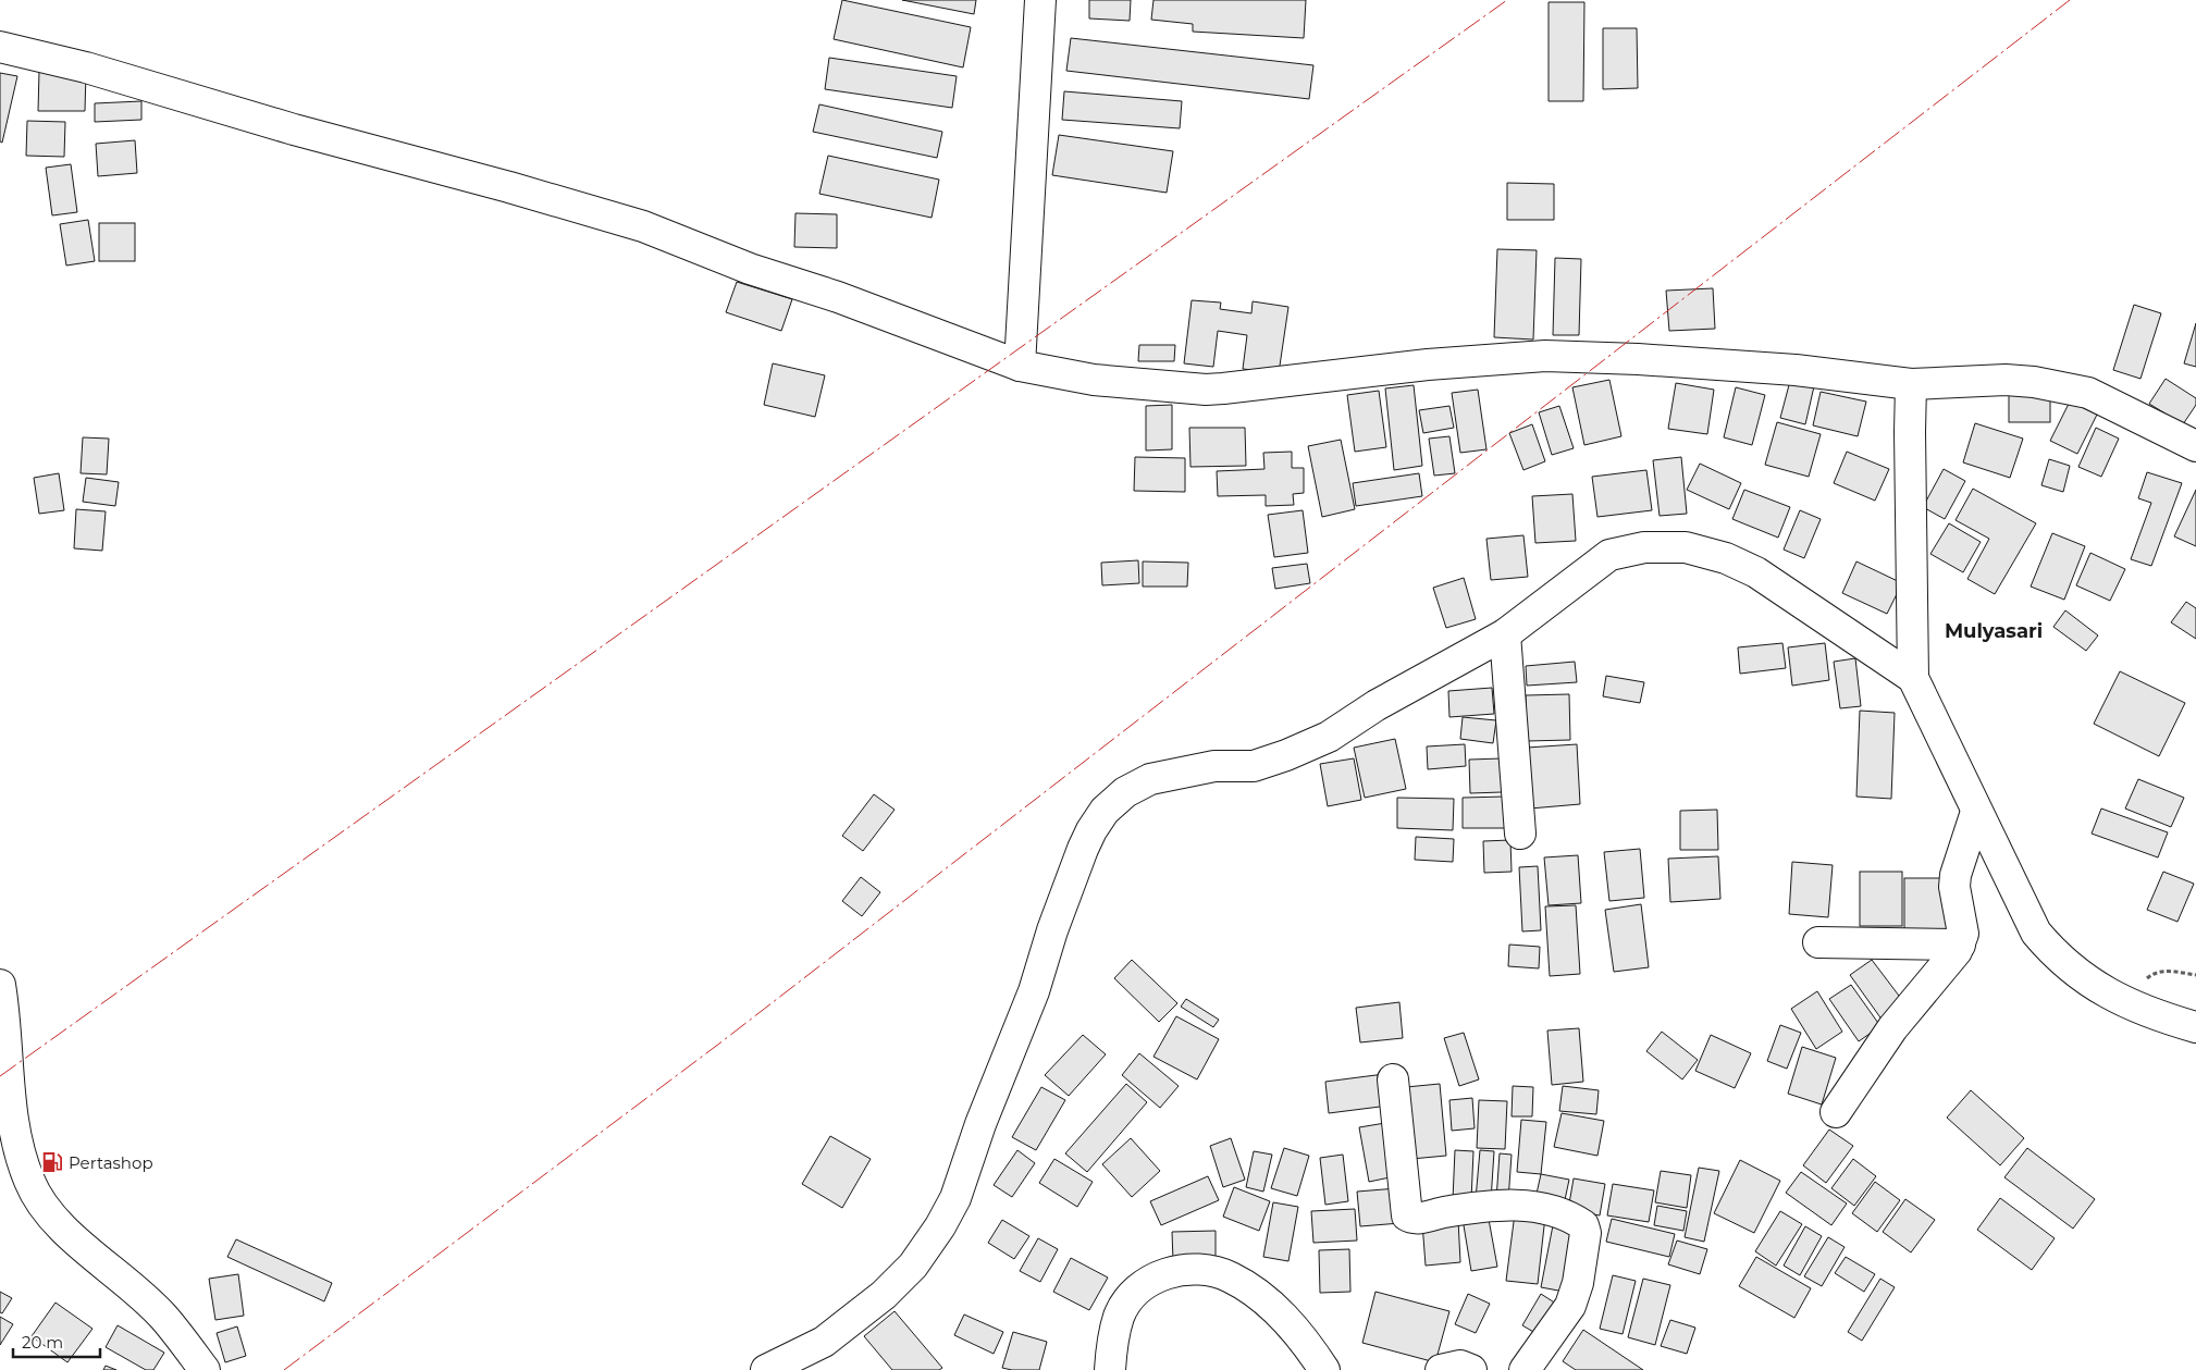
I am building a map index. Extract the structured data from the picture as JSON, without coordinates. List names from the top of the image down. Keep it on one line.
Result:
{"districts":["Mulyasari"],"places":{"fuel station":["Pertashop"]},"scale_bar":"20 m"}
